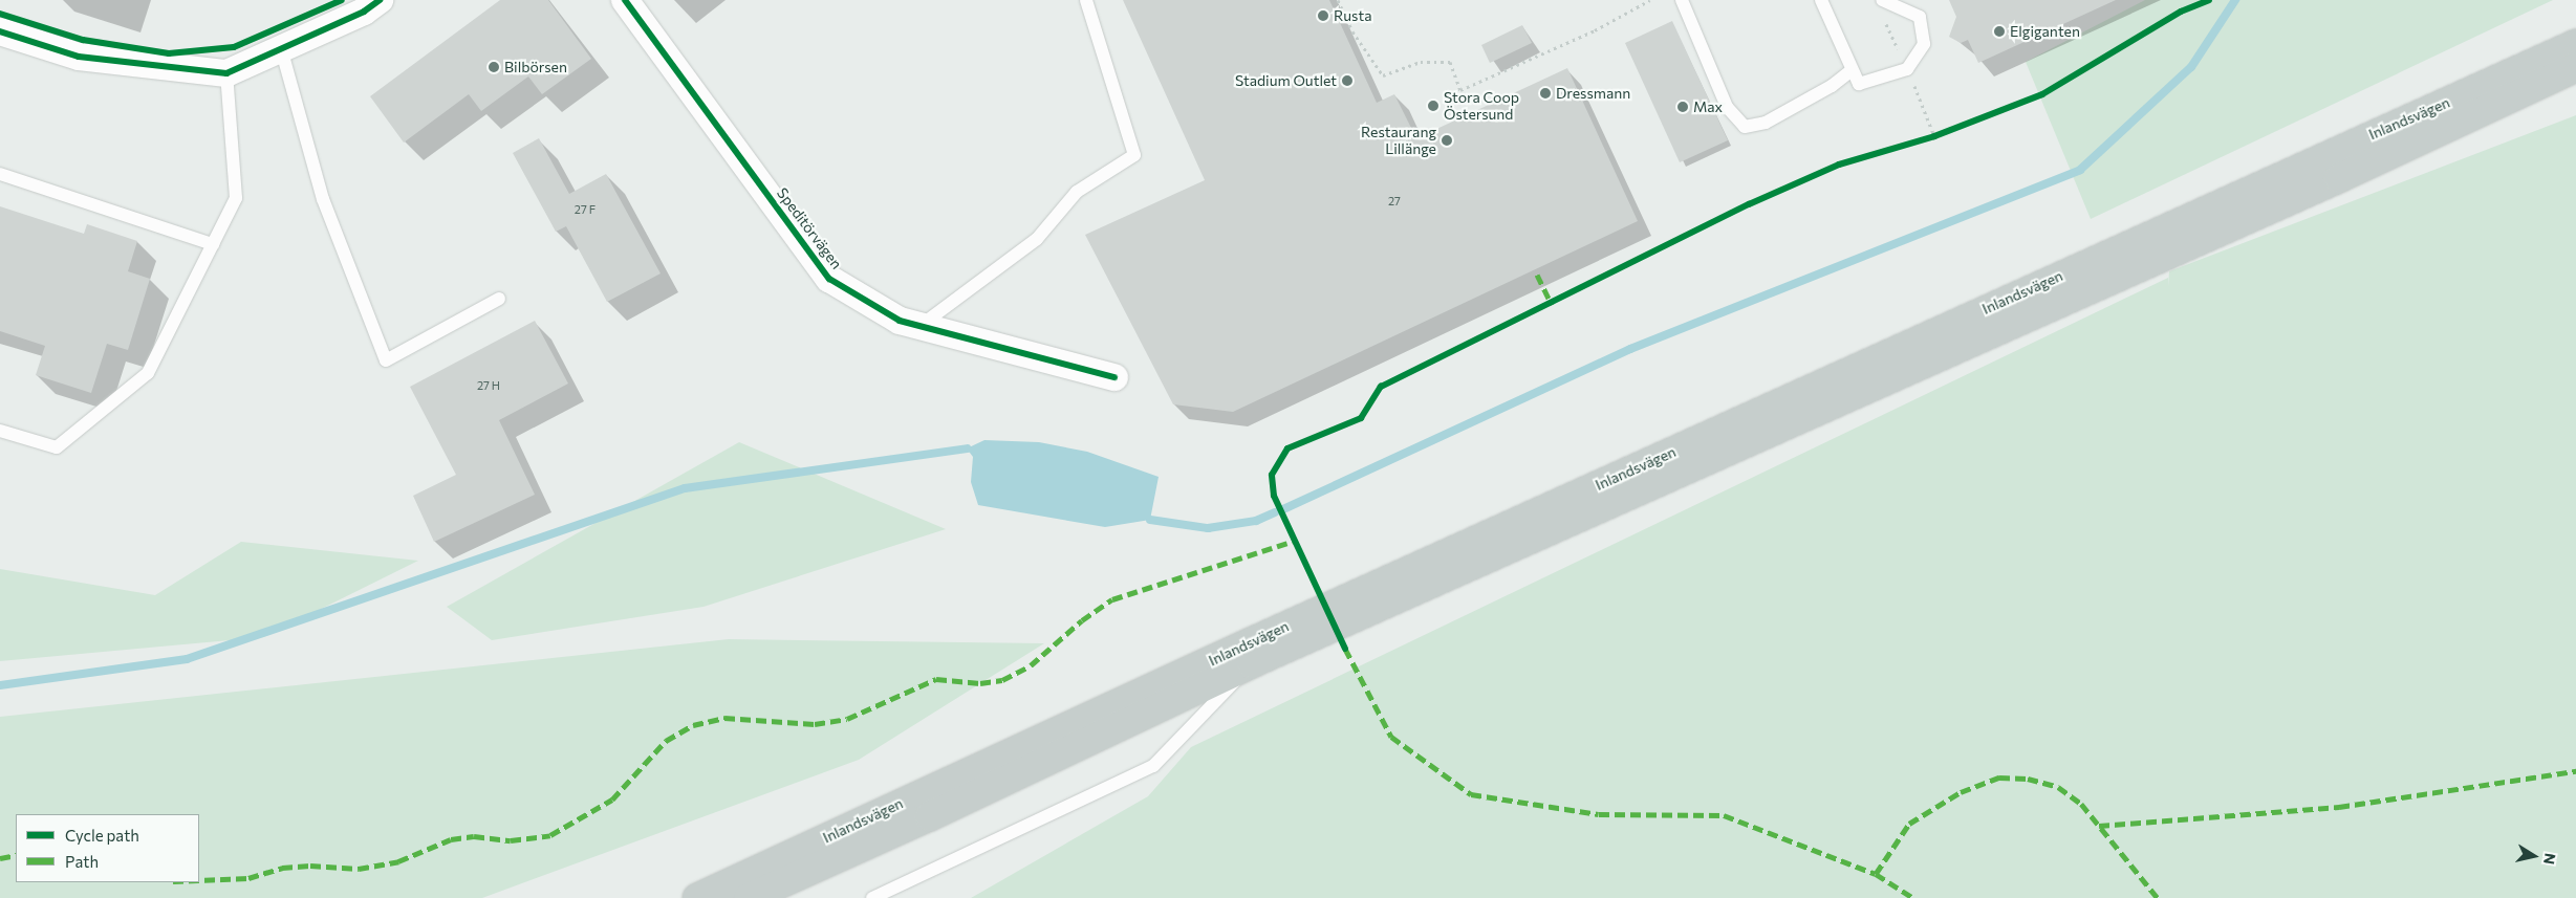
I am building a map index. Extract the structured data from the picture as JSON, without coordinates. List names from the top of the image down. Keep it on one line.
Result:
{"streets":{"highway":["Inlandsvägen"],"street":["Speditörvägen"]},"places":["Rusta","Elgiganten","Bilbörsen","Stadium Outlet","Dressmann","Stora Coop Östersund","Max","Restaurang Lillänge"],"house_numbers":["27","27 F","27 H"],"legend":["Cycle path","Path"],"north":"right"}
